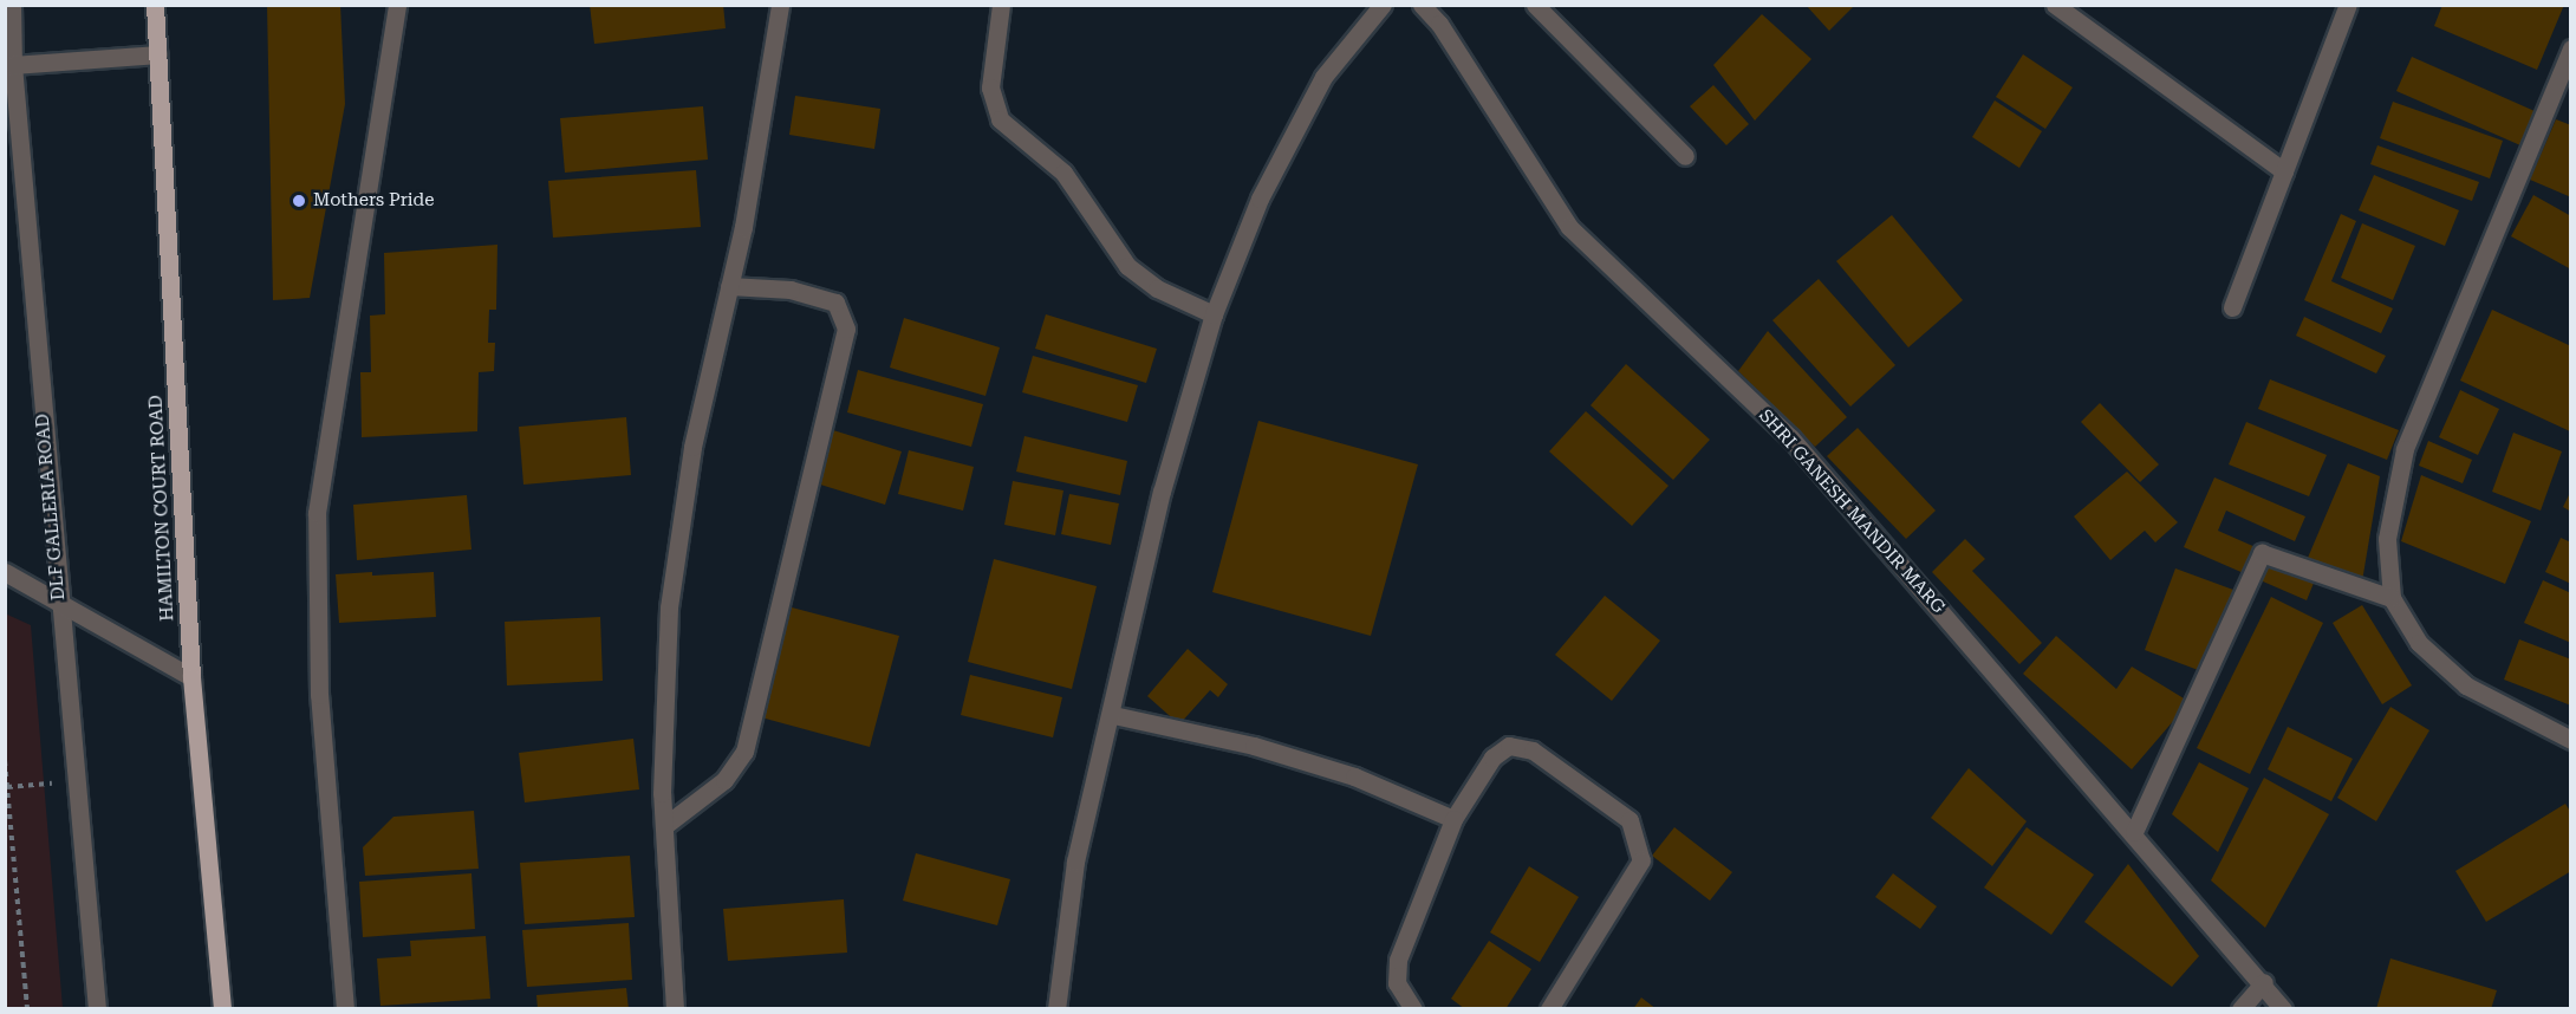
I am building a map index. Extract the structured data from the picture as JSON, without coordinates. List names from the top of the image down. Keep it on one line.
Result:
{"streets":{"main road":["HAMILTON COURT ROAD"],"street":["DLF GALLERIA ROAD","SHRI GANESH MANDIR MARG"]},"places":["Mothers Pride"]}
